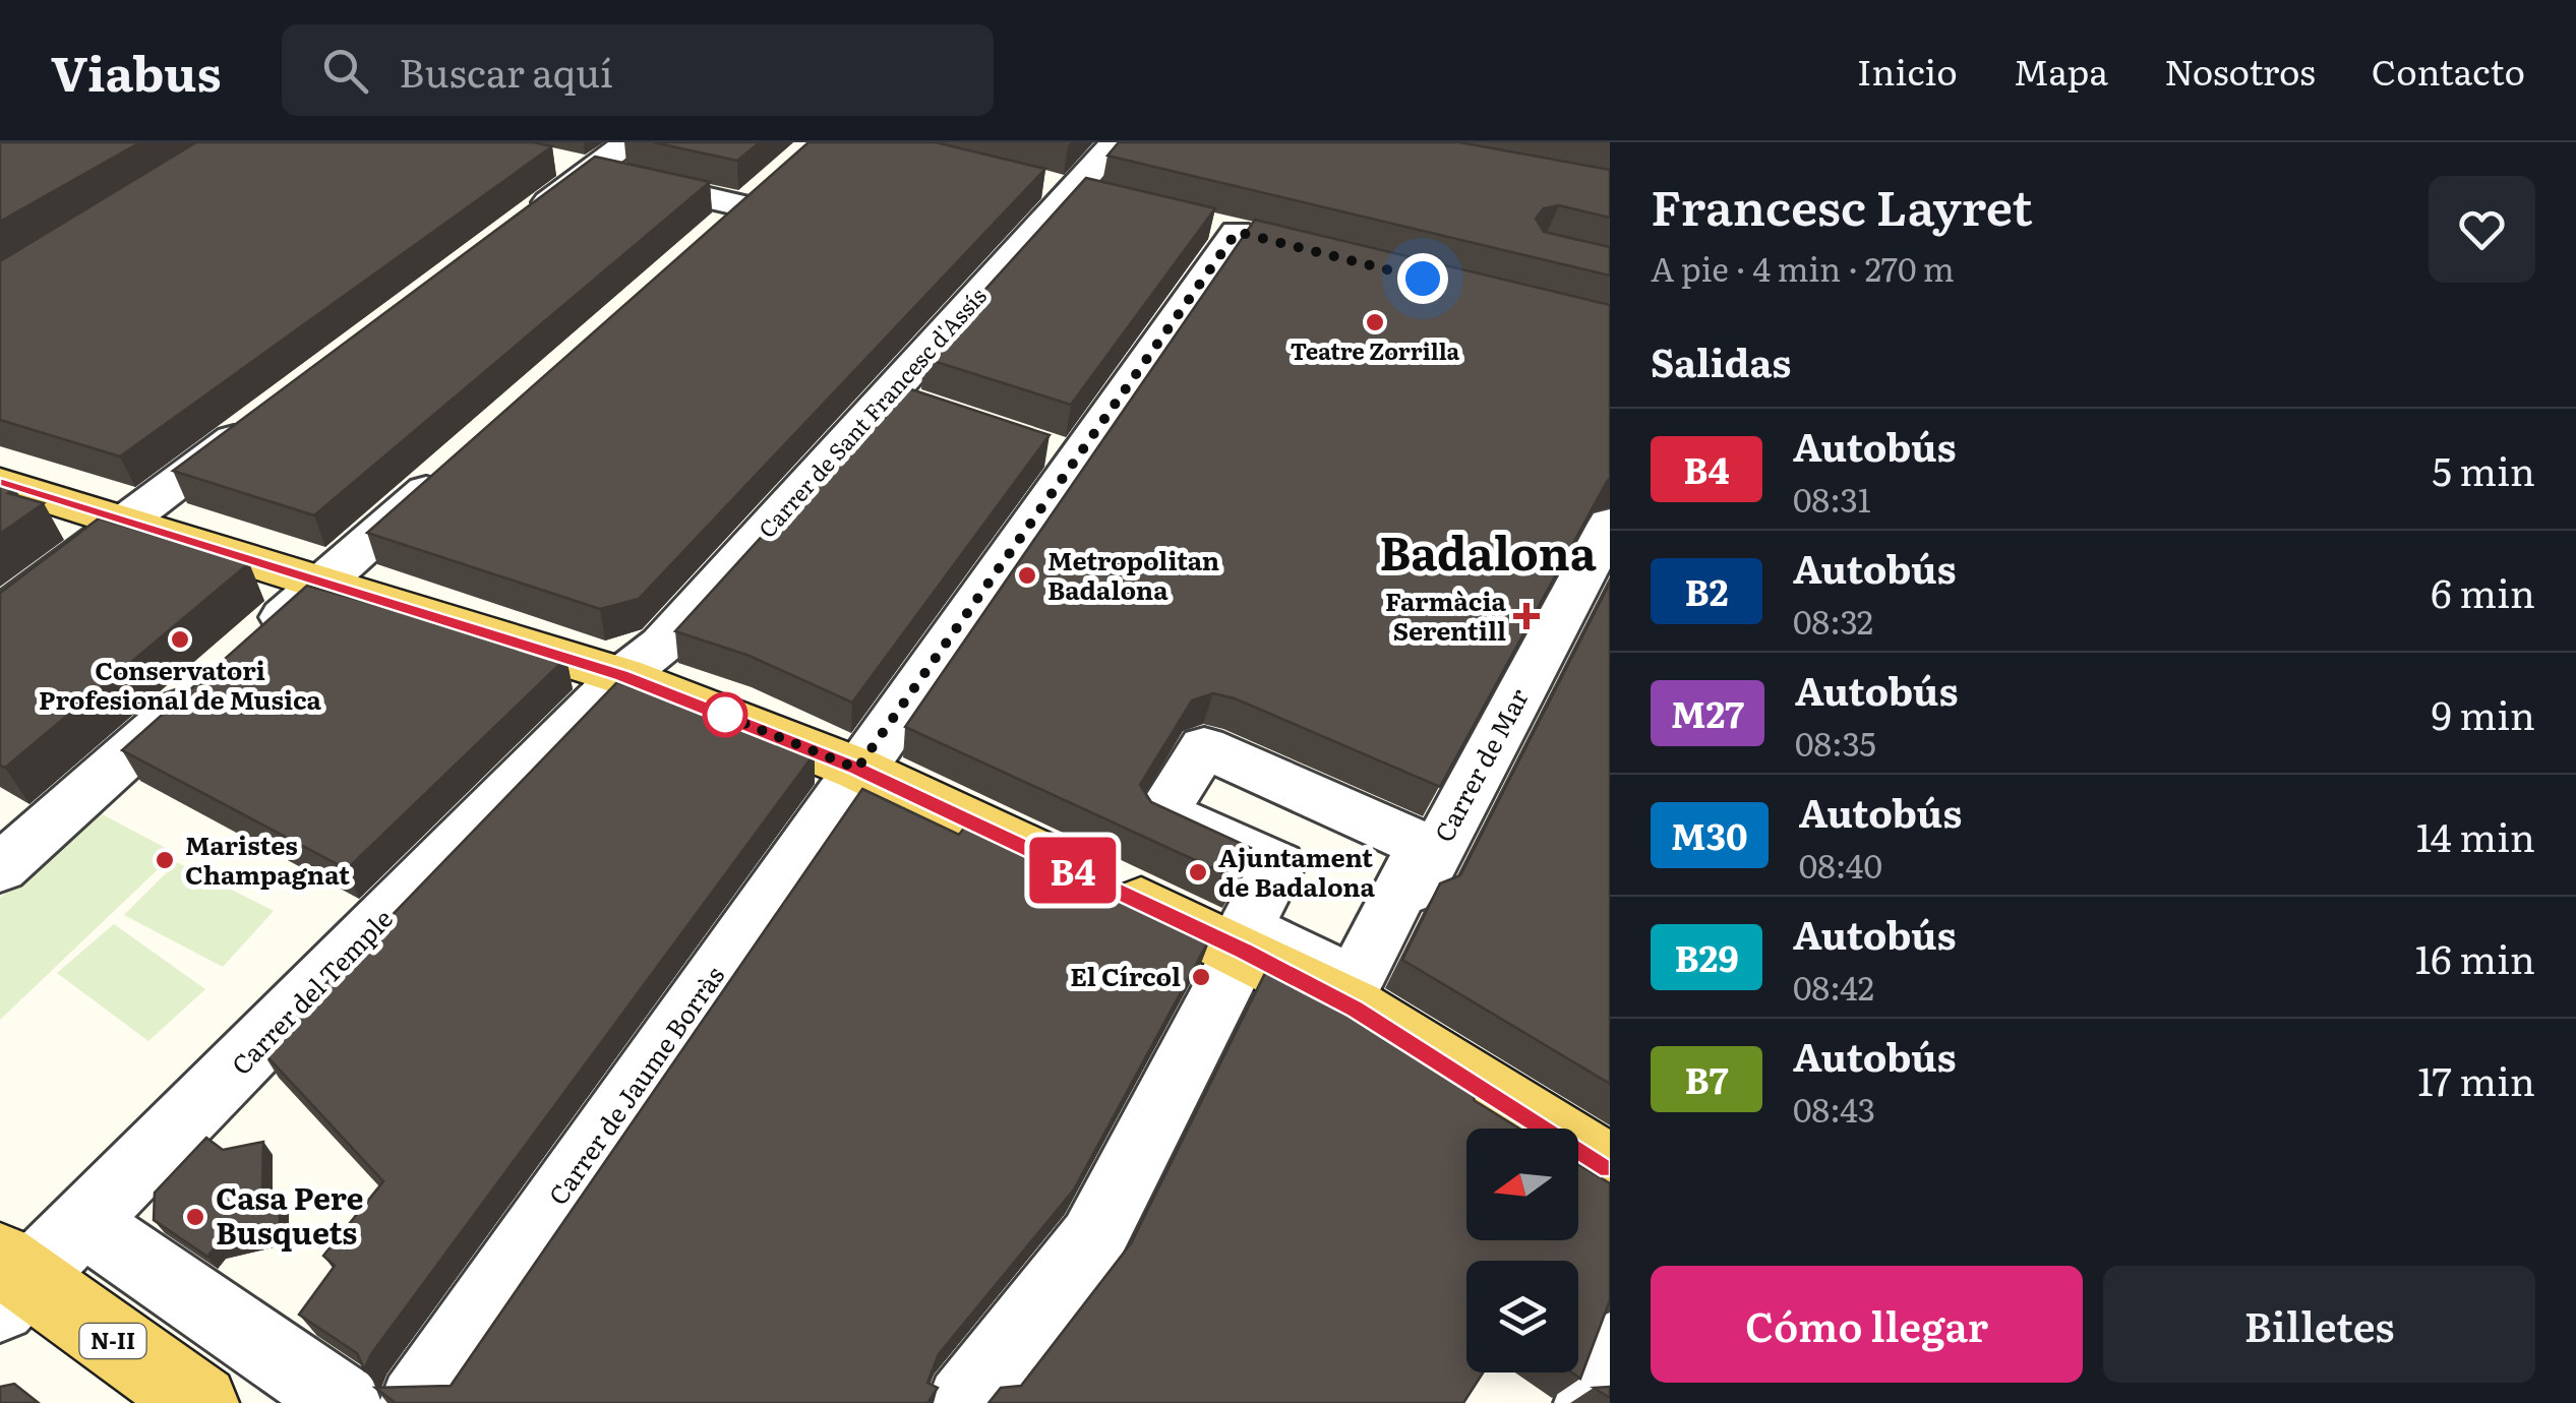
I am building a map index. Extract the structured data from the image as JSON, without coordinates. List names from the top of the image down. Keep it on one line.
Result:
{"streets":{"main road":["N-II"],"street":["Carrer de Sant Francesc d'Assís","Carrer de Mar","Carrer del Temple","Carrer de Jaume Borràs"]},"crossings":[["Carrer de Sant Francesc d'Assís","Carrer del Temple"],["Carrer del Temple","N-II"]],"districts":["Badalona"],"places":{"other":["Teatre Zorrilla","Metropolitan Badalona","Conservatori Profesional de Musica","Maristes Champagnat","Ajuntament de Badalona","El Círcol","Casa Pere Busquets"],"health":["Farmàcia Serentill"]},"lines":["bus line B4"],"north":"left","page":{"header":"Viabus","search":"Buscar aquí","nav":["Inicio","Mapa","Nosotros","Contacto"],"on_map":"B4","heading":[["Francesc Layret","A pie · 4 min · 270 m"],"Salidas"],"list":[{"mark":"B4","name":"Autobús","note":"08:31","value":"5 min"},{"mark":"B2","name":"Autobús","note":"08:32","value":"6 min"},{"mark":"M27","name":"Autobús","note":"08:35","value":"9 min"},{"mark":"M30","name":"Autobús","note":"08:40","value":"14 min"},{"mark":"B29","name":"Autobús","note":"08:42","value":"16 min"},{"mark":"B7","name":"Autobús","note":"08:43","value":"17 min"}],"buttons":["Cómo llegar","Billetes"]}}
